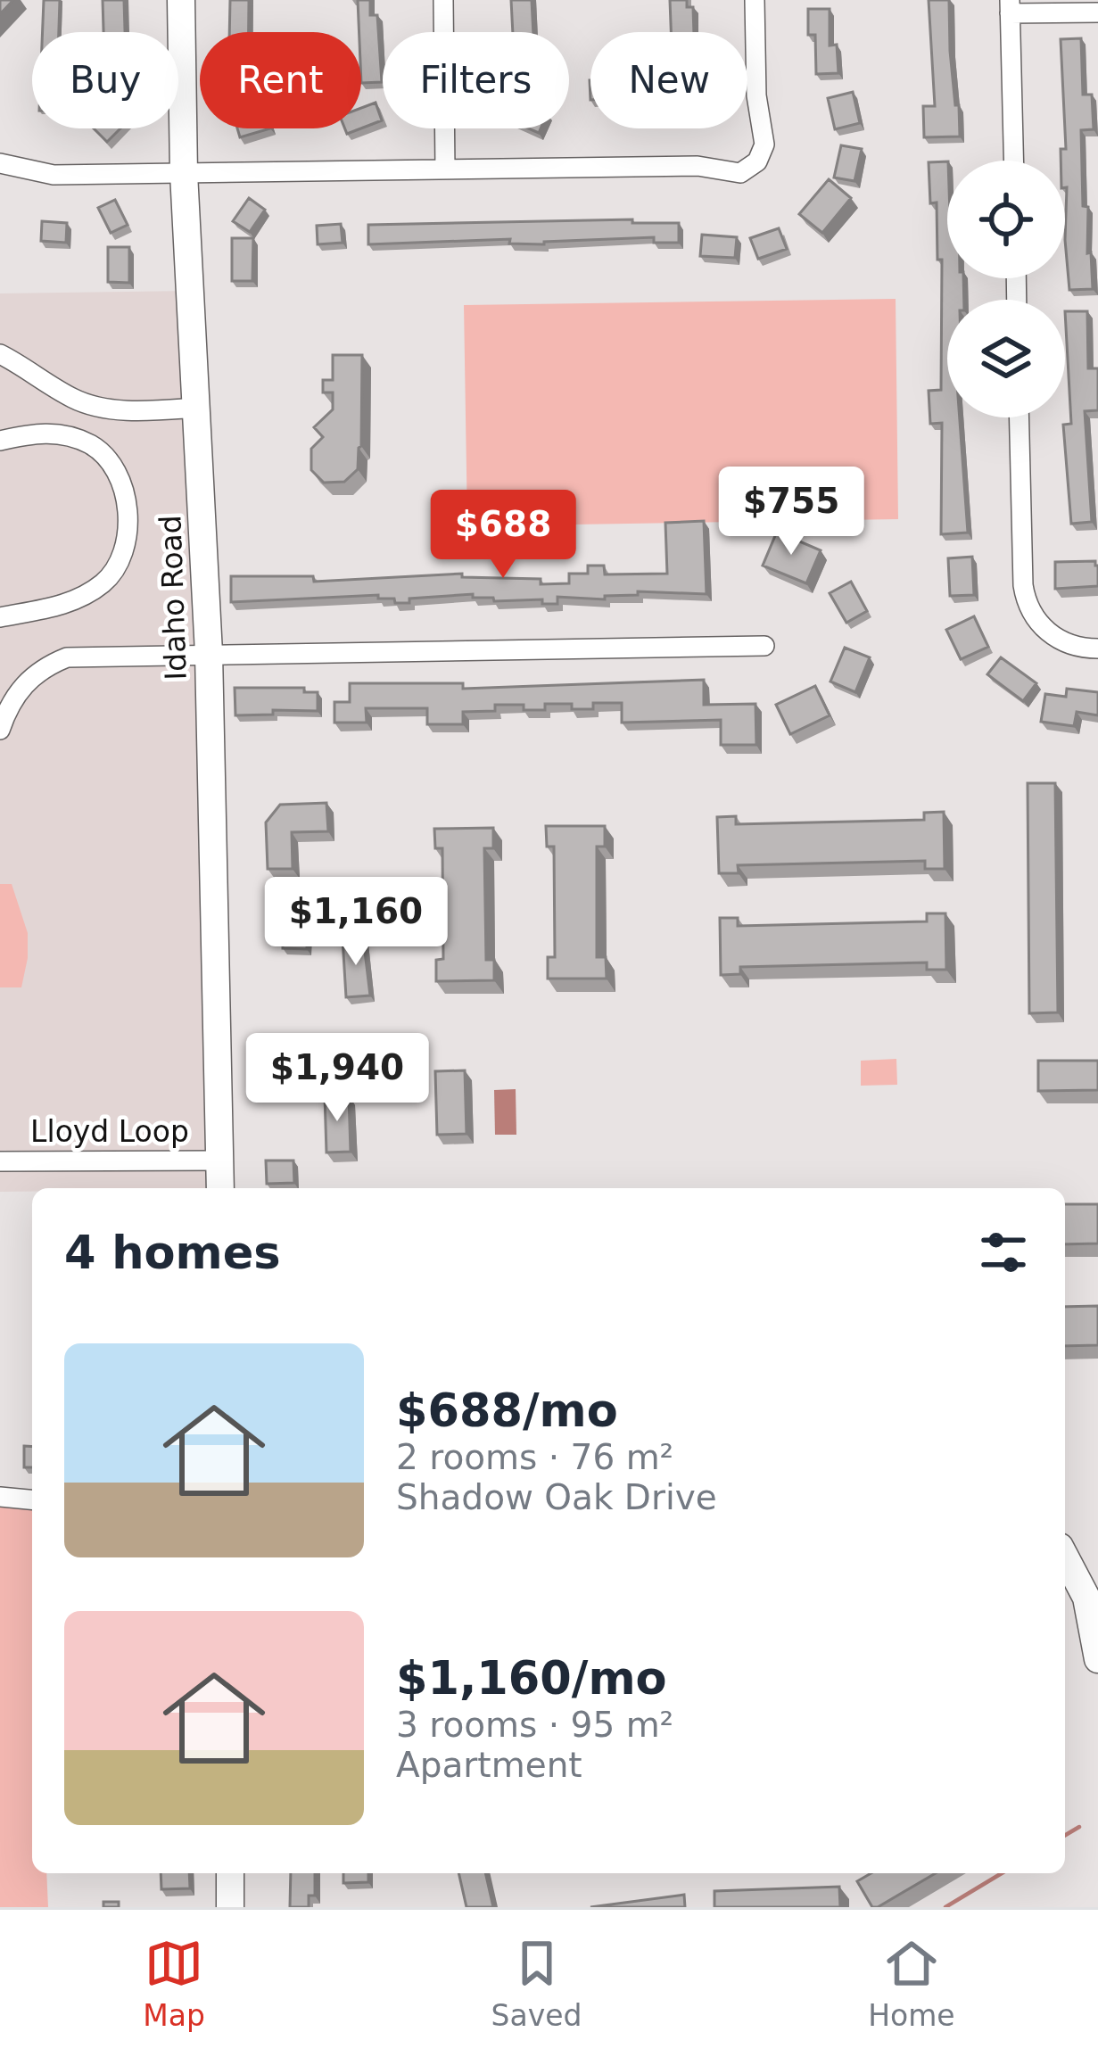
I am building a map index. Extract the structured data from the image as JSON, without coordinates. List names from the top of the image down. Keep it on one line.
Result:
{"streets":{"street":["Idaho Road","Lloyd Loop"]},"crossings":[["Idaho Road","Lloyd Loop"]],"page":{"chip":["Buy","Rent","Filters","New"],"price":["$755","$688","$1,160","$1,940"],"heading":"4 homes","list":[{"name":"$688/mo","note":"2 rooms · 76 m² · Shadow Oak Drive"},{"name":"$1,160/mo","note":"3 rooms · 95 m² · Apartment"}],"tabs":["Map","Saved","Home"]}}
